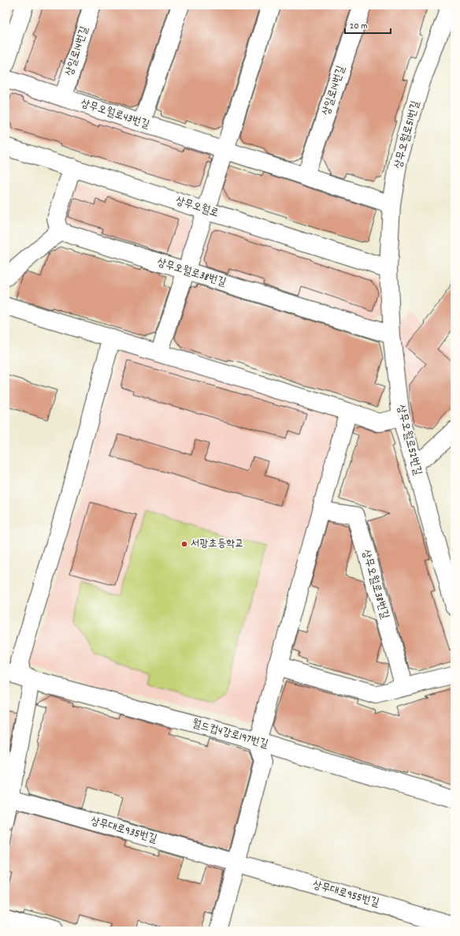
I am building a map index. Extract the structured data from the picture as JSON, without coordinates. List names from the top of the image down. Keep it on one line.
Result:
{"streets":{"street":["상일로14번길","상무오월로43번길","상무오월로51번길","상무오월로","상무오월로38번길","상무오월로52번길","월드컵4강로197번길","상무대로935번길","상무대로955번길"]},"crossings":[["상일로14번길","상무오월로43번길"],["상무오월로43번길","상무오월로51번길"],["상무오월로51번길","상무오월로"],["상무오월로51번길","상무오월로52번길"],["상무오월로","상무오월로52번길"],["상무오월로38번길","상무오월로52번길"],["상무대로935번길","상무대로955번길"]],"places":["서광초등학교"],"scale_bar":"20 m"}
